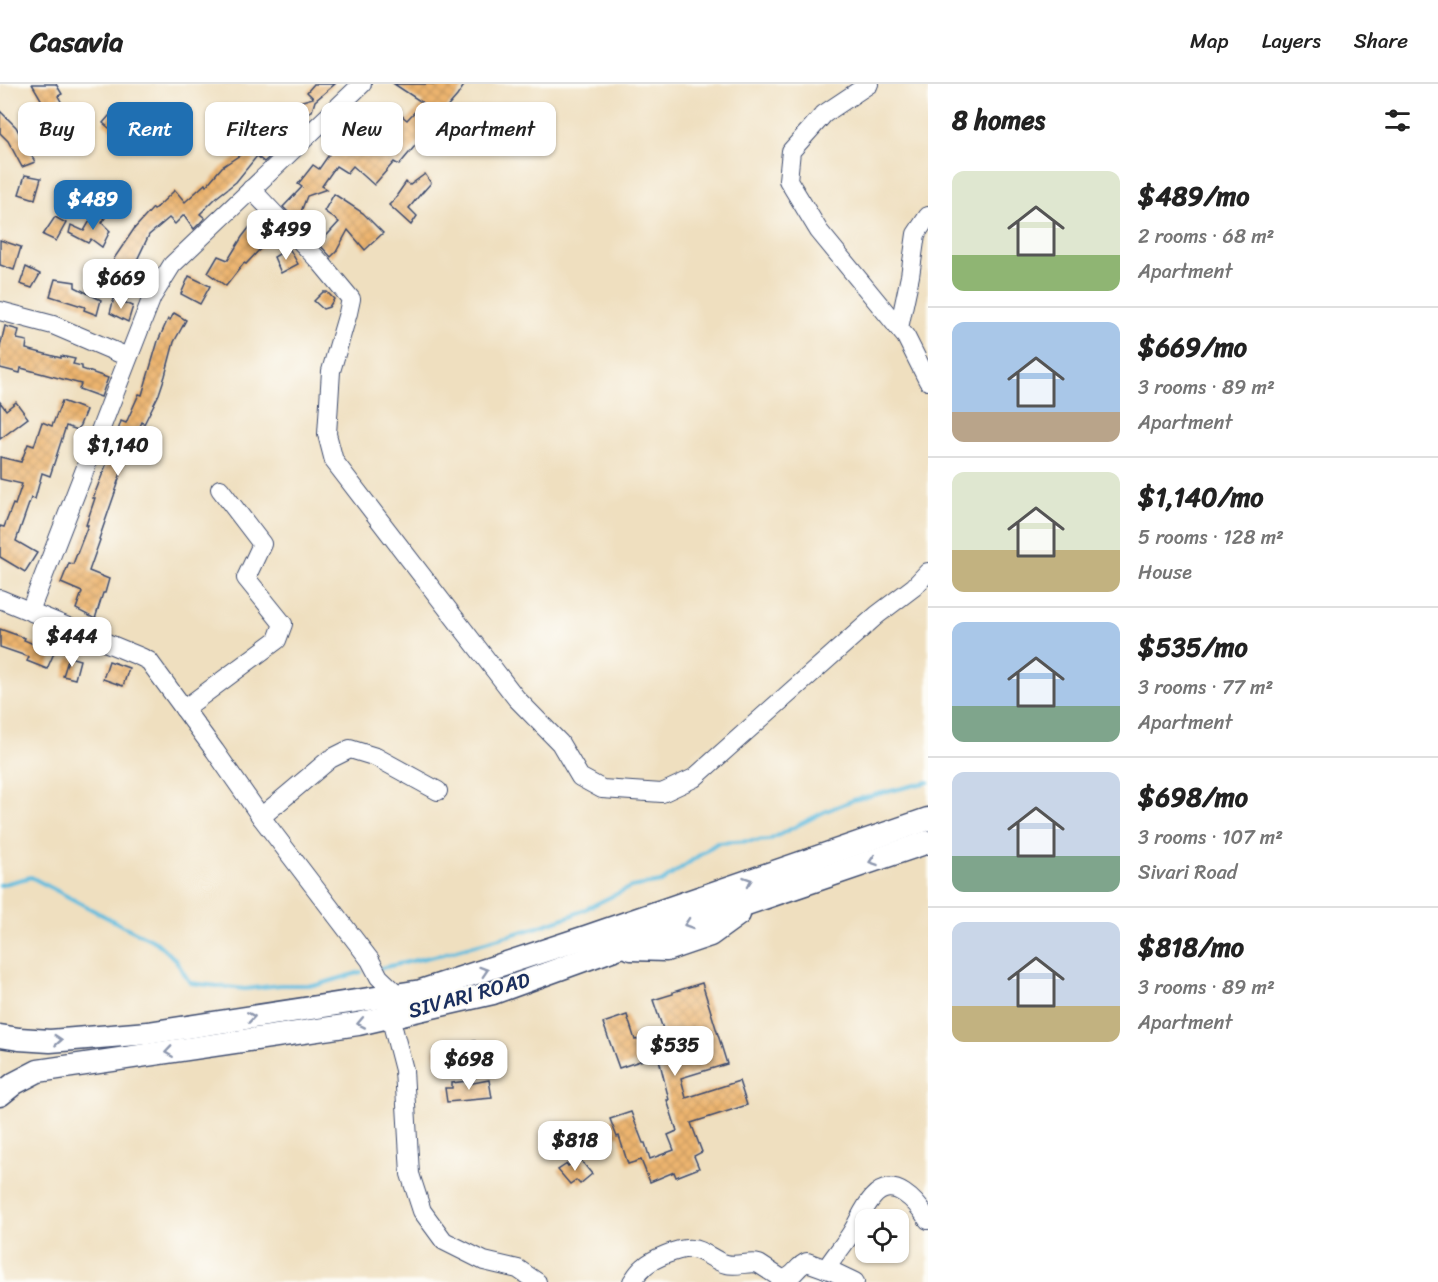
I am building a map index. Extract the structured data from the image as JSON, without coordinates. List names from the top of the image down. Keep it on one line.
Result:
{"streets":{"main road":["SIVARI ROAD"]},"page":{"header":"Casavia","nav":["Map","Layers","Share"],"heading":"8 homes","chip":["Buy","Rent","Filters","New","Apartment"],"list":[{"name":"$489/mo","note":"2 rooms · 68 m² · Apartment"},{"name":"$669/mo","note":"3 rooms · 89 m² · Apartment"},{"name":"$1,140/mo","note":"5 rooms · 128 m² · House"},{"name":"$535/mo","note":"3 rooms · 77 m² · Apartment"},{"name":"$698/mo","note":"3 rooms · 107 m² · Sivari Road"},{"name":"$818/mo","note":"3 rooms · 89 m² · Apartment"}],"price":["$489","$499","$669","$1,140","$444","$535","$698","$818"]}}
